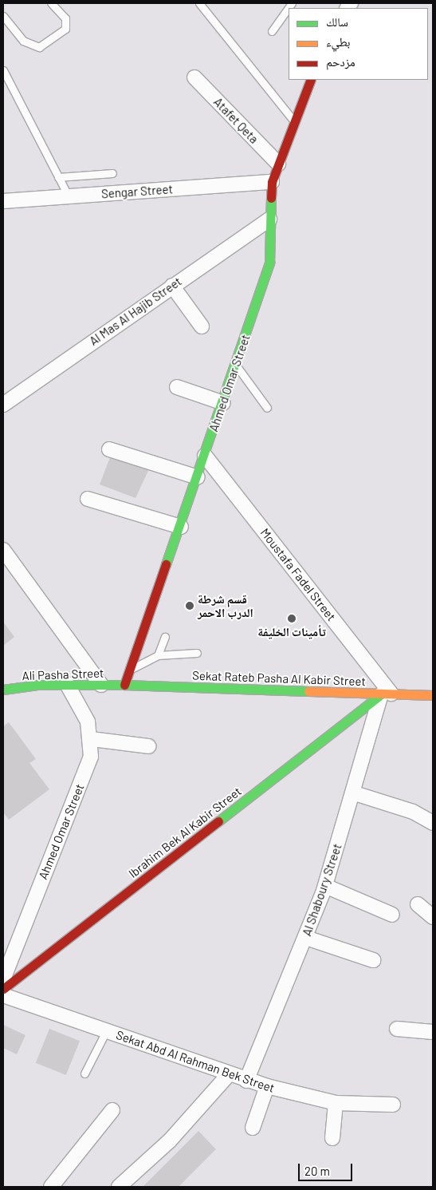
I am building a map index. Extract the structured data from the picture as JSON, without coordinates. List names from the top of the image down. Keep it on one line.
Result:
{"streets":{"street":["Atafet Qeta","Sengar Street","Al Mas Al Hajib Street","Ahmed Omar Street","Moustafa Fadel Street","Ali Pasha Street","Sekat Rateb Pasha Al Kabir Street","Ibrahim Bek Al Kabir Street","Al Shaboury Street","Sekat Abd Al Rahman Bek Street"]},"crossings":[["Atafet Qeta","Ahmed Omar Street"],["Sengar Street","Ahmed Omar Street"],["Al Mas Al Hajib Street","Ahmed Omar Street"],["Ahmed Omar Street","Moustafa Fadel Street"],["Ahmed Omar Street","Ali Pasha Street"],["Ahmed Omar Street","Sekat Rateb Pasha Al Kabir Street"],["Moustafa Fadel Street","Sekat Rateb Pasha Al Kabir Street"],["Moustafa Fadel Street","Ibrahim Bek Al Kabir Street"],["Moustafa Fadel Street","Al Shaboury Street"],["Ali Pasha Street","Sekat Rateb Pasha Al Kabir Street"],["Sekat Rateb Pasha Al Kabir Street","Ibrahim Bek Al Kabir Street"],["Sekat Rateb Pasha Al Kabir Street","Al Shaboury Street"],["Ibrahim Bek Al Kabir Street","Al Shaboury Street"],["Al Shaboury Street","Sekat Abd Al Rahman Bek Street"]],"places":["قسم شرطة الدرب الاحمر","تأمينات الخليفة"],"legend":["سالك","بطيء","مزدحم"],"scale_bar":"20 m"}
